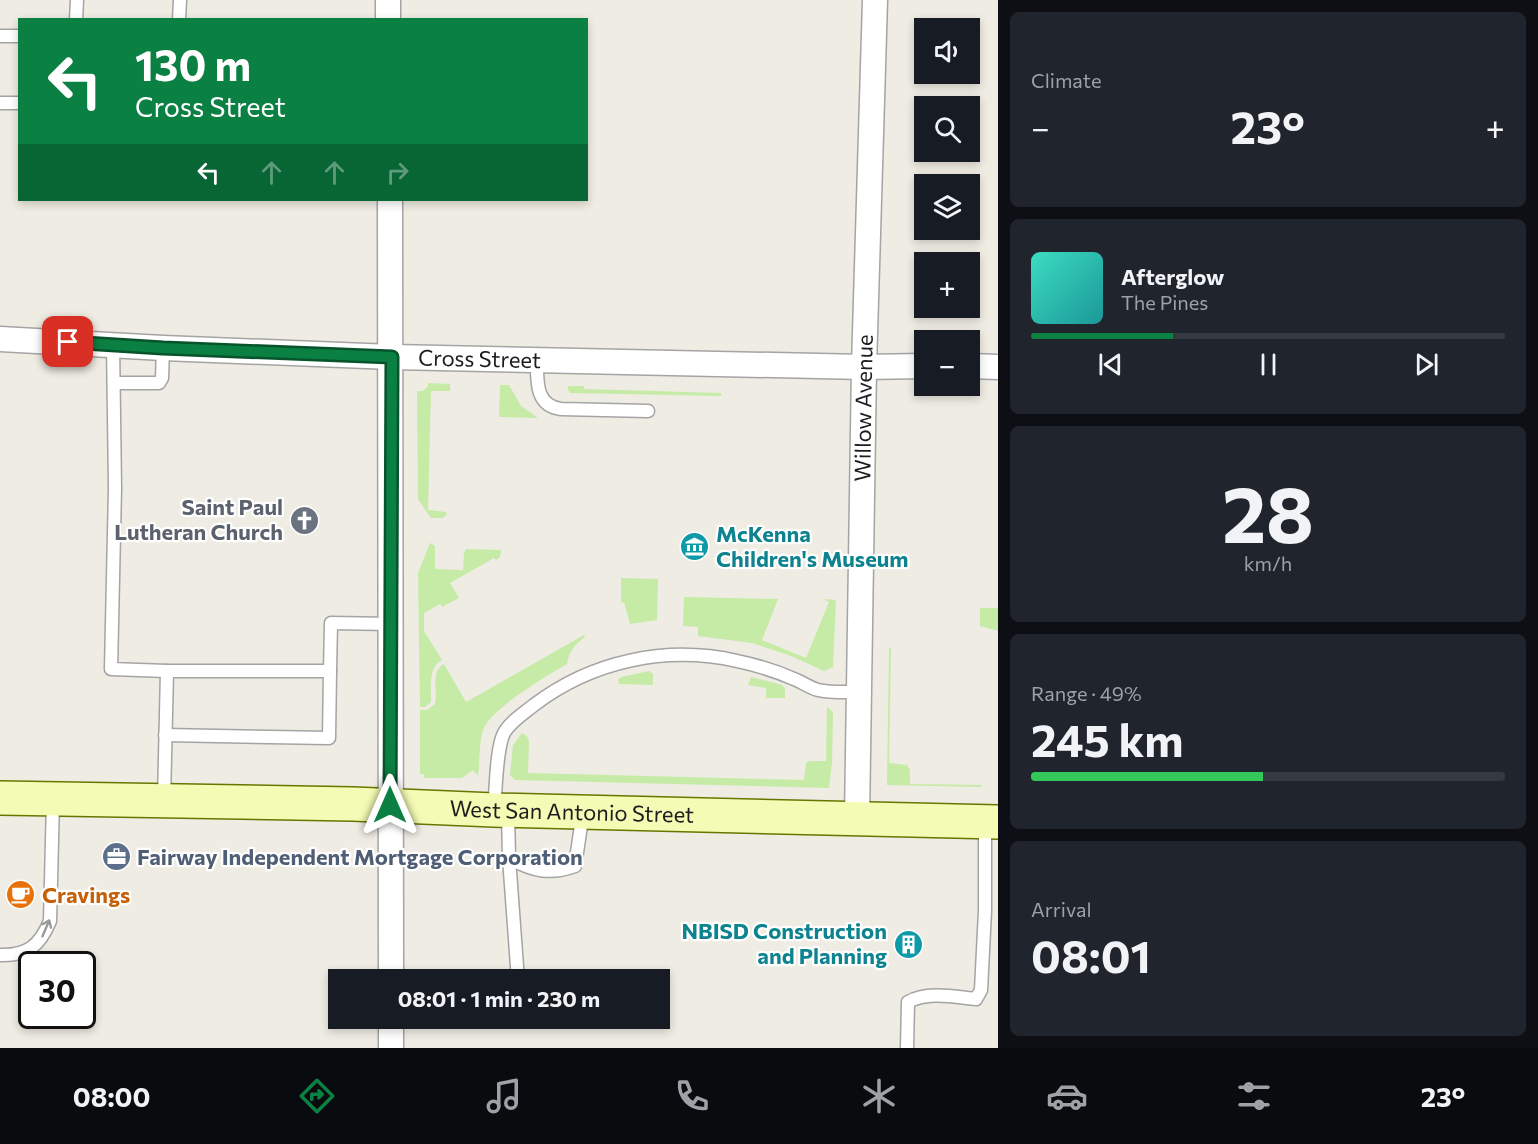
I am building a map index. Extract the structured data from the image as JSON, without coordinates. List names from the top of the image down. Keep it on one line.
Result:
{"streets":{"main road":["West San Antonio Street"],"street":["Cross Street","Willow Avenue"]},"crossings":[["Cross Street","Willow Avenue"],["Willow Avenue","West San Antonio Street"]],"places":{"church":["Saint Paul Lutheran Church"],"museum":["McKenna Children's Museum"],"office":["Fairway Independent Mortgage Corporation"],"cafe":["Cravings"],"building":["NBISD Construction and Planning"]},"page":{"tile":["Climate",["28","km/h"],["Range · 49%","245 km"],["Arrival","08:01"]],"map_buttons":["+","−"],"turn":["130 m","Cross Street"],"heat":["−","23°","+"],"song":["Afterglow","The Pines"],"limit":"30","trip":"08:01 · 1 min · 230 m","tabs":["08:00","23°"]}}
